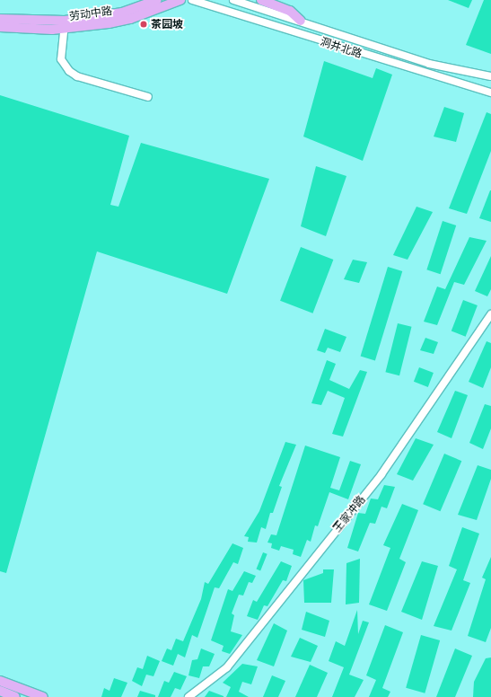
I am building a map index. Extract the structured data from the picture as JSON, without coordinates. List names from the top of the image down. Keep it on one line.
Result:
{"streets":{"main road":["劳动中路"],"street":["洞井北路","王家冲路"]},"places":["茶园坡"]}
